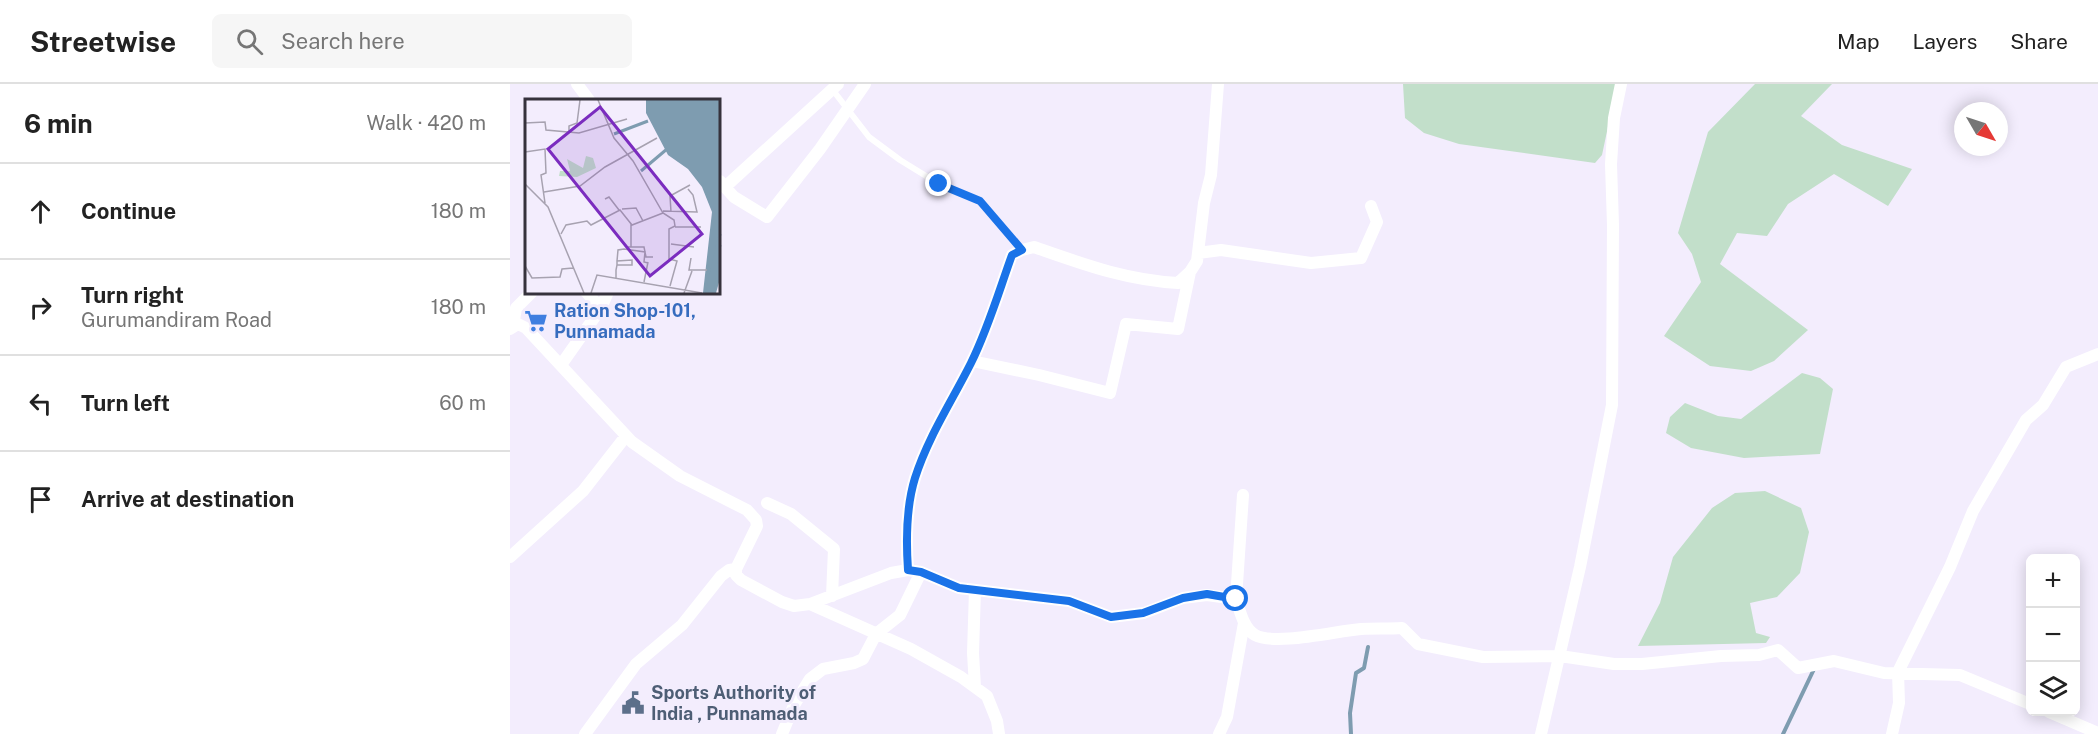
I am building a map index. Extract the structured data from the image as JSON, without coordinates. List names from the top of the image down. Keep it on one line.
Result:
{"places":{"supermarket":["Ration Shop-101, Punnamada"],"public building":["Sports Authority of India , Punnamada"]},"north":"bottom right","page":{"header":"Streetwise","search":"Search here","nav":["Map","Layers","Share"],"heading":["6 min","Walk · 420 m"],"list":[["Continue","180 m"],["Turn right","Gurumandiram Road","180 m"],["Turn left","60 m"],"Arrive at destination"],"map_buttons":["+","−"]}}
